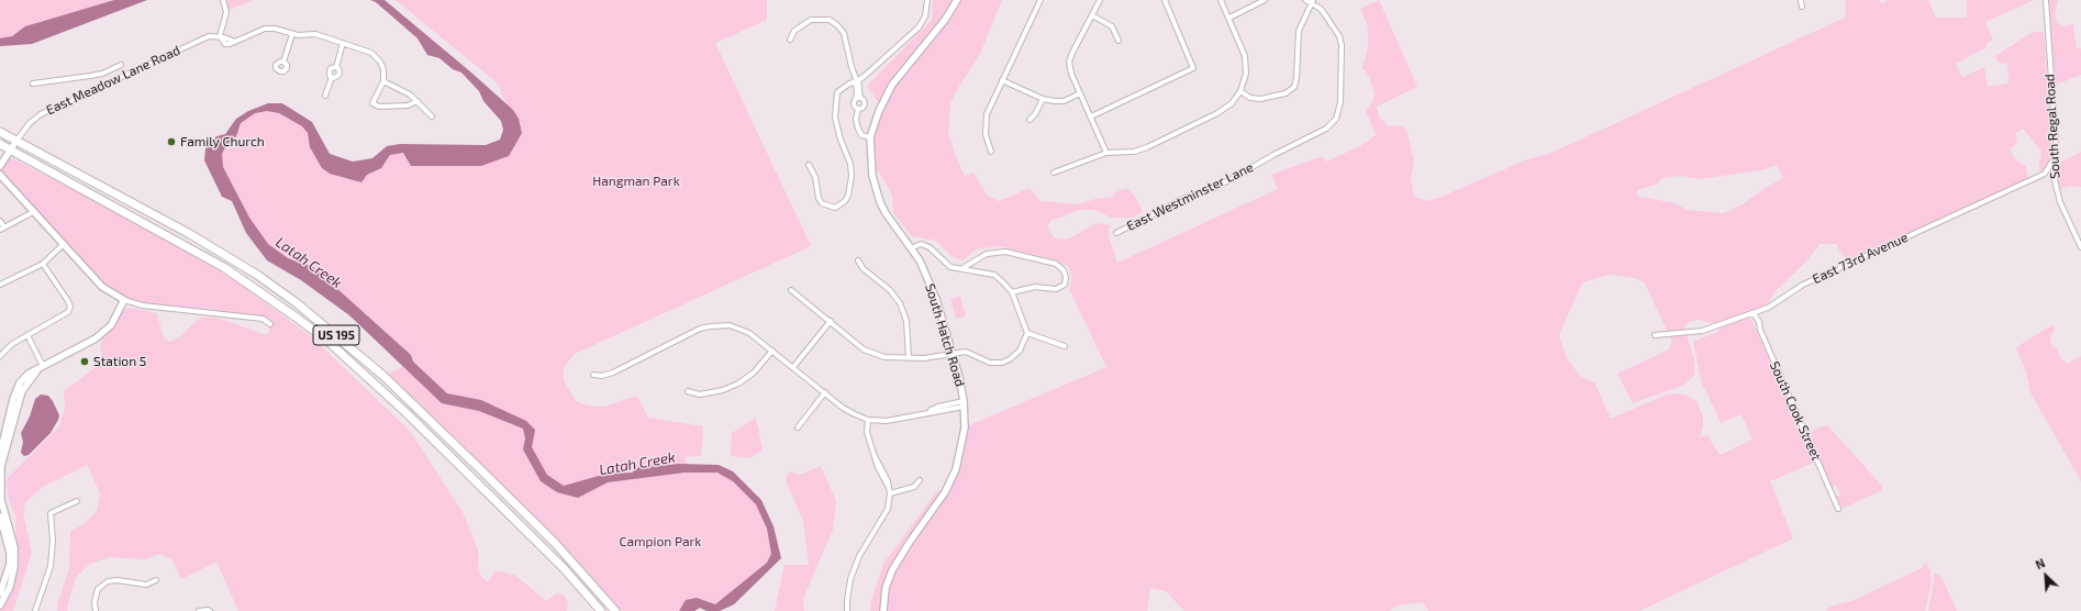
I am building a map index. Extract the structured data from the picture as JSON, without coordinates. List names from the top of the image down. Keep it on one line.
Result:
{"streets":{"highway":["US 195"],"street":["East Meadow Lane Road","South Regal Road","East Westminster Lane","East 73rd Avenue","South Hatch Road","South Cook Street"]},"crossings":[["East Meadow Lane Road","US 195"],["South Regal Road","East 73rd Avenue"],["East 73rd Avenue","South Cook Street"]],"water":["Latah Creek"],"parks":["Hangman Park","Campion Park"],"places":["Family Church","Station 5"],"north":"top left"}
